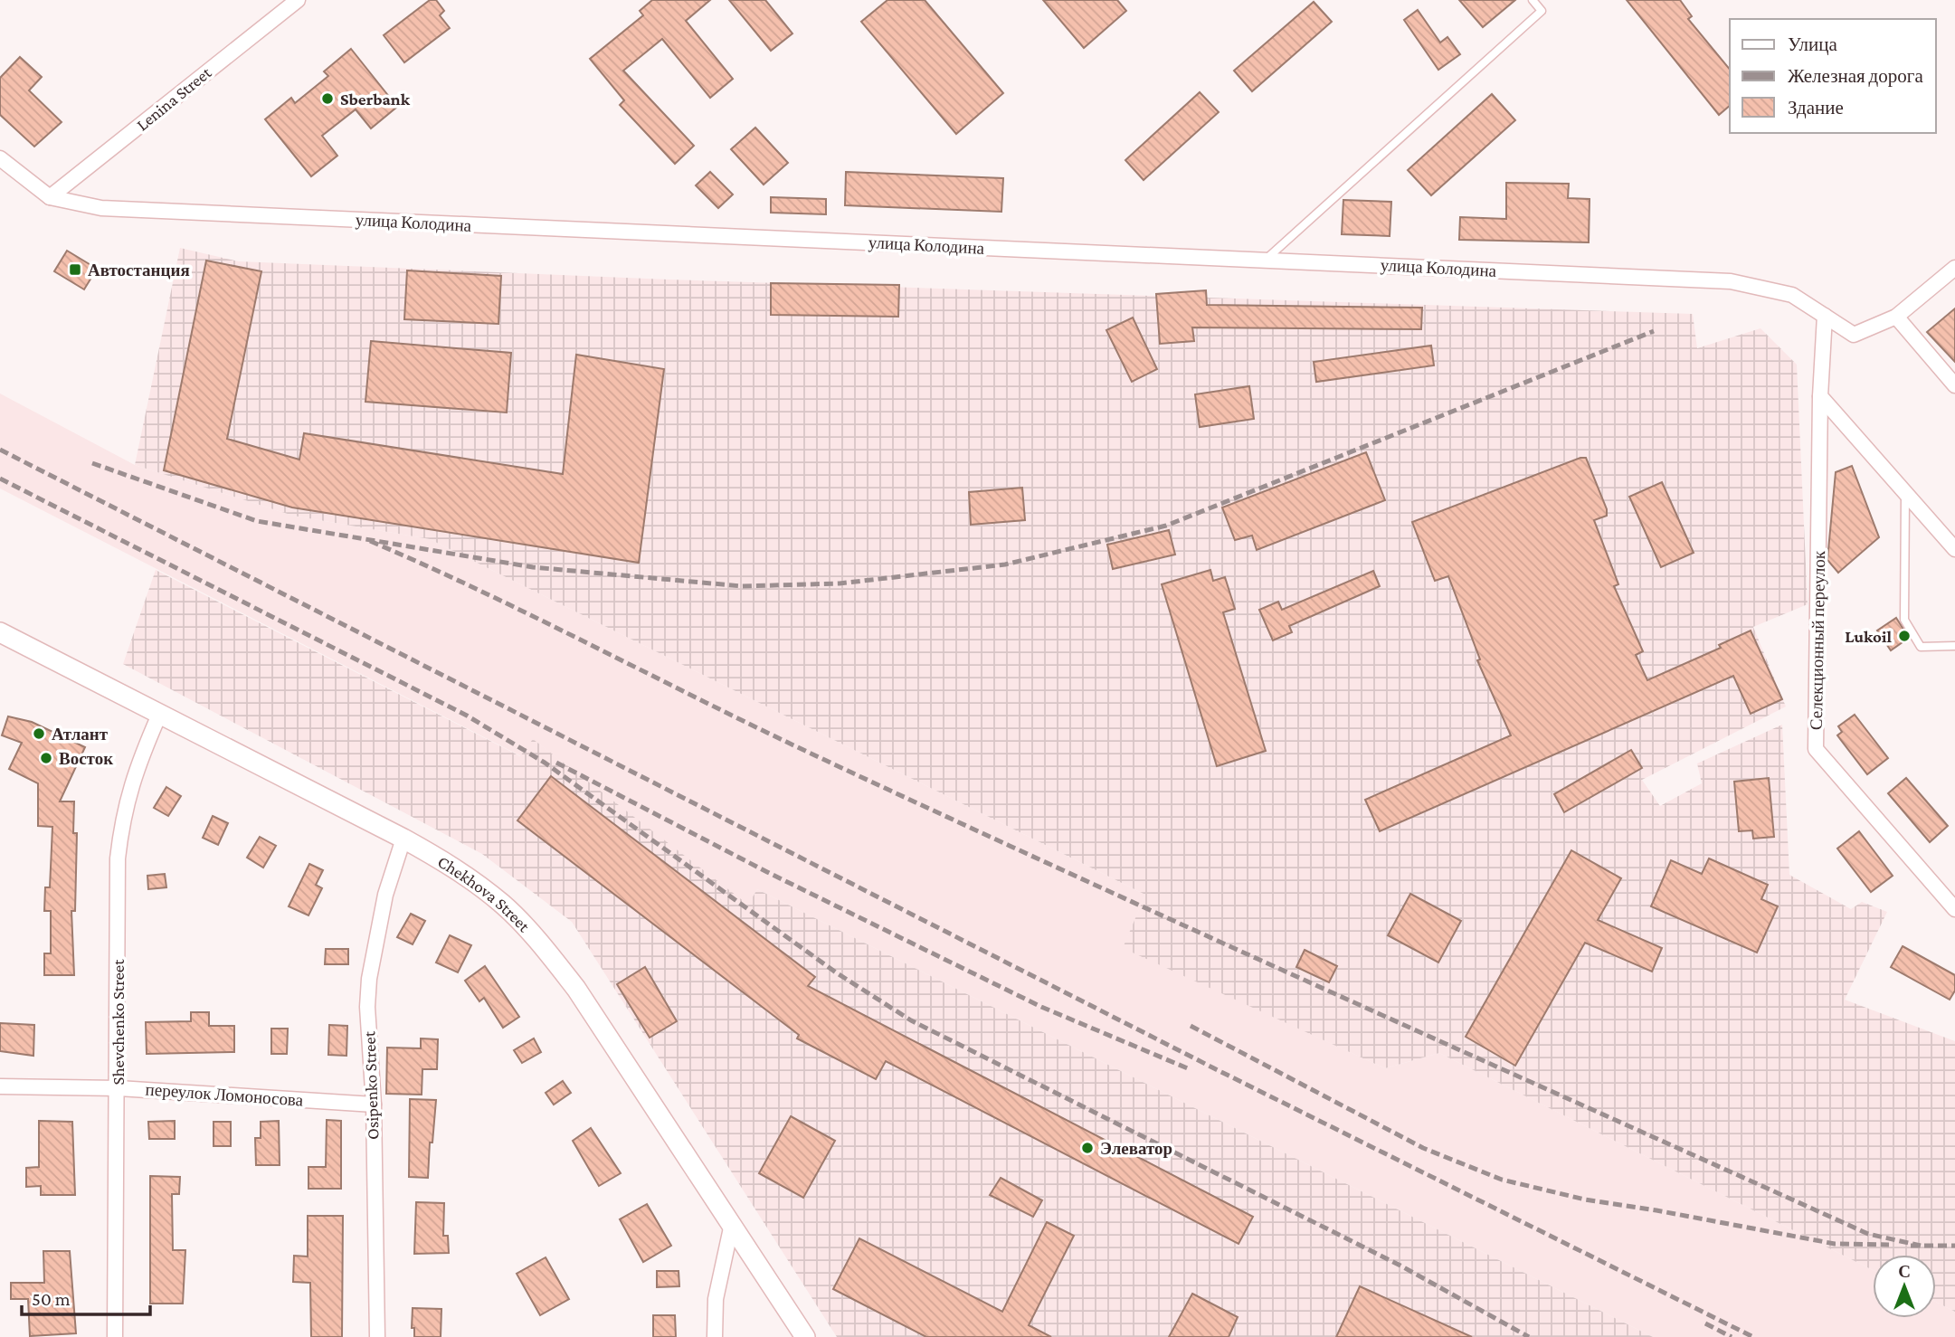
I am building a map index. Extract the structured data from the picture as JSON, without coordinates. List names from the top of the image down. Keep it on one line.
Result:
{"streets":{"main road":["Chekhova Street"],"street":["Lenina Street","улица Колодина","Селекционный переулок","Shevchenko Street","Osipenko Street","переулок Ломоносова"]},"crossings":[["Lenina Street","улица Колодина"],["улица Колодина","Селекционный переулок"],["Chekhova Street","Shevchenko Street"],["Chekhova Street","Osipenko Street"],["Shevchenko Street","переулок Ломоносова"],["Osipenko Street","переулок Ломоносова"]],"places":{"other":["Sberbank","Lukoil","Атлант","Восток","Элеватор"],"transit":["Автостанция"]},"legend":["Улица","Железная дорога","Здание"],"scale_bar":"50 m","north":"top"}
